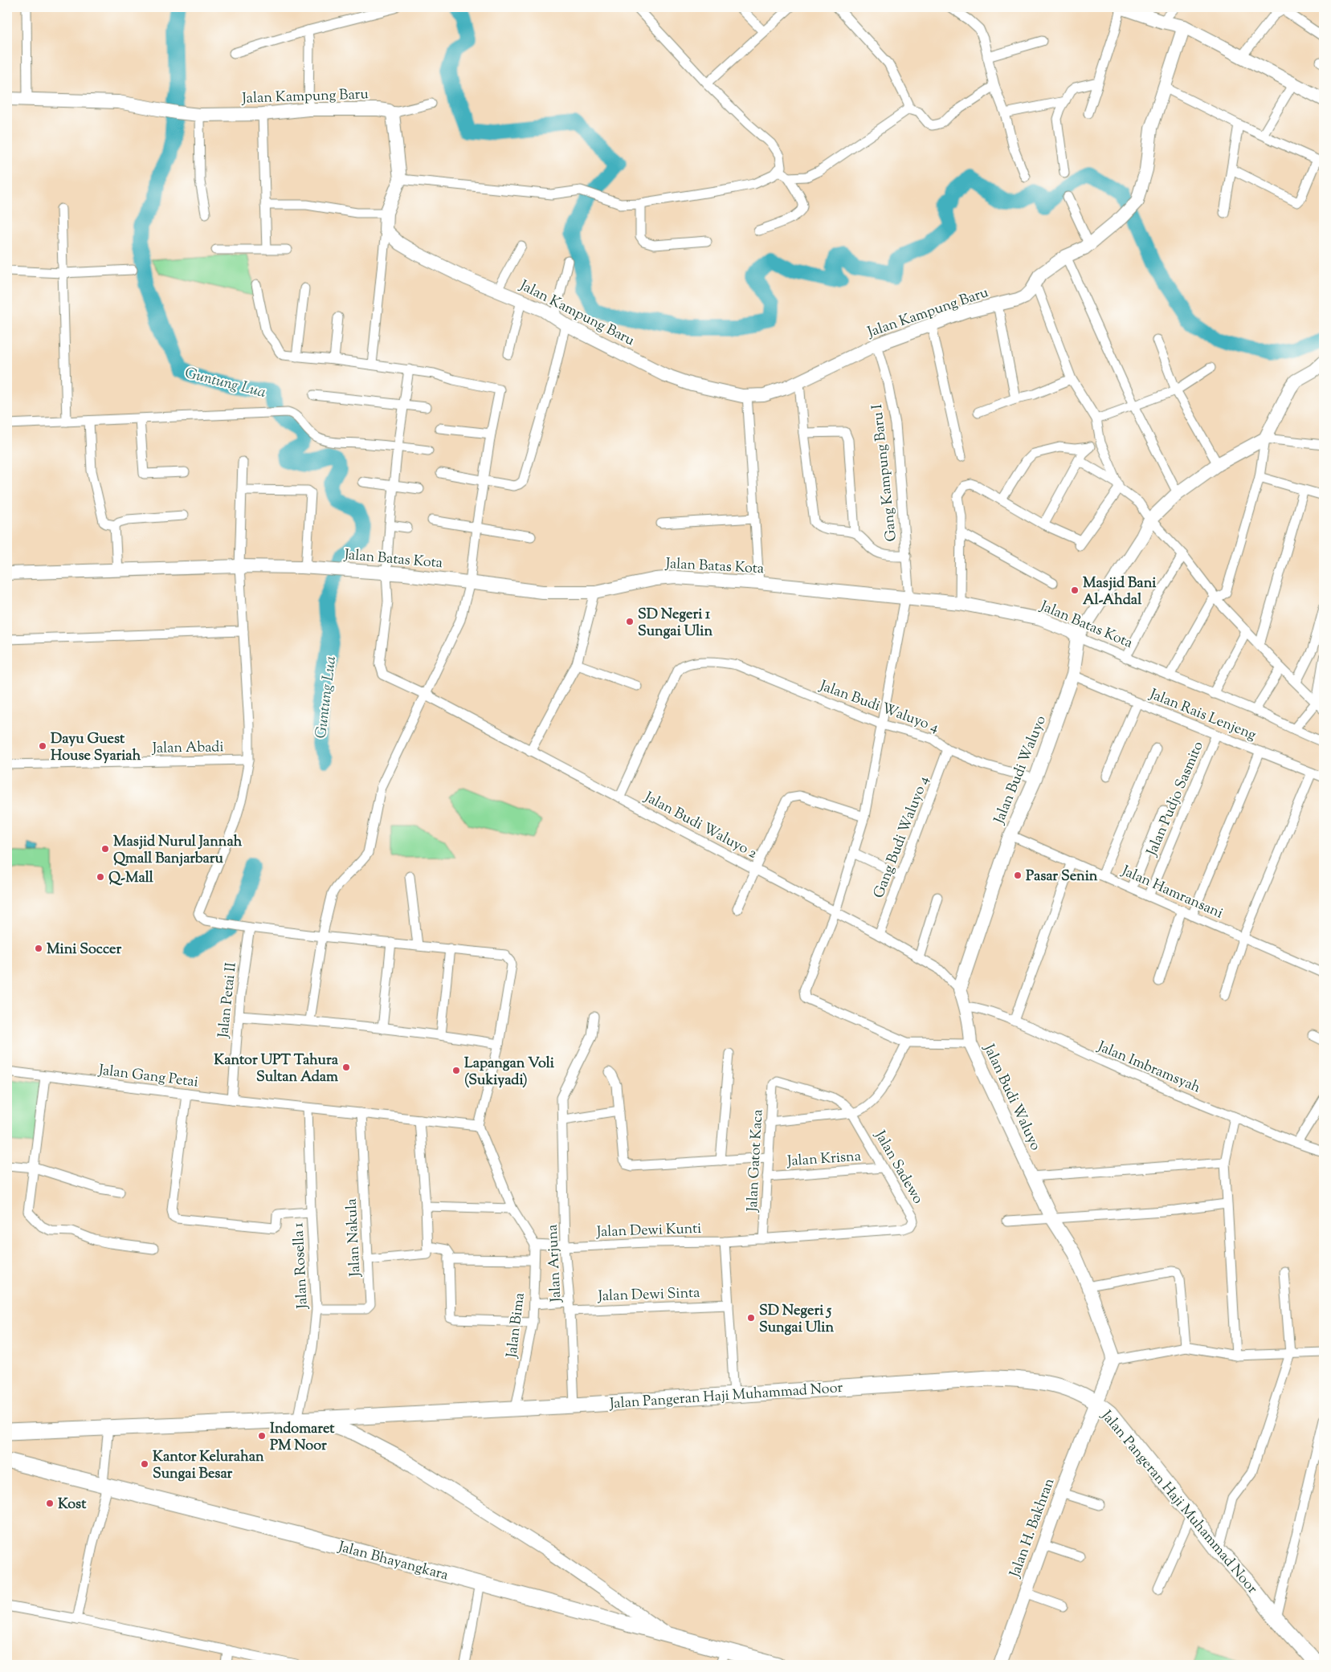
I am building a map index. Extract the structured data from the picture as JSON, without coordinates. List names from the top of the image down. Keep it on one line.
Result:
{"streets":{"main road":["Jalan Pangeran Haji Muhammad Noor","Jalan Bhayangkara"],"street":["Jalan Kampung Baru","Gang Kampung Baru I","Jalan Batas Kota","Jalan Budi Waluyo 4","Jalan Rais Lenjeng","Jalan Abadi","Jalan Budi Waluyo","Jalan Pudjo Sasmito","Jalan Budi Waluyo 2","Gang Budi Waluyo 4","Jalan Hamransani","Jalan Petai II","Jalan Imbramsyah","Jalan Gang Petai","Jalan Krisna","Jalan Gatot Kaca","Jalan Sadewo","Jalan Dewi Kunti","Jalan Nakula","Jalan Arjuna","Jalan Rosella 1","Jalan Dewi Sinta","Jalan Bima","Jalan H. Bakhran"]},"crossings":[["Jalan Kampung Baru","Gang Kampung Baru I"],["Gang Kampung Baru I","Jalan Batas Kota"],["Gang Kampung Baru I","Jalan Budi Waluyo 4"],["Gang Kampung Baru I","Jalan Budi Waluyo 2"],["Jalan Batas Kota","Jalan Budi Waluyo"],["Jalan Batas Kota","Jalan Budi Waluyo 2"],["Jalan Budi Waluyo 4","Jalan Budi Waluyo"],["Jalan Budi Waluyo 4","Jalan Budi Waluyo 2"],["Jalan Budi Waluyo 4","Gang Budi Waluyo 4"],["Jalan Rais Lenjeng","Jalan Budi Waluyo"],["Jalan Rais Lenjeng","Jalan Pudjo Sasmito"],["Jalan Budi Waluyo","Jalan Budi Waluyo 2"],["Jalan Budi Waluyo","Jalan Hamransani"],["Jalan Budi Waluyo","Jalan Imbramsyah"],["Jalan Pudjo Sasmito","Jalan Hamransani"],["Jalan Budi Waluyo 2","Gang Budi Waluyo 4"],["Jalan Petai II","Jalan Gang Petai"],["Jalan Gang Petai","Jalan Nakula"],["Jalan Gang Petai","Jalan Rosella 1"],["Jalan Krisna","Jalan Gatot Kaca"],["Jalan Krisna","Jalan Sadewo"],["Jalan Gatot Kaca","Jalan Sadewo"],["Jalan Gatot Kaca","Jalan Dewi Kunti"],["Jalan Sadewo","Jalan Dewi Kunti"],["Jalan Dewi Kunti","Jalan Arjuna"],["Jalan Dewi Kunti","Jalan Bima"],["Jalan Nakula","Jalan Rosella 1"],["Jalan Arjuna","Jalan Dewi Sinta"],["Jalan Arjuna","Jalan Pangeran Haji Muhammad Noor"],["Jalan Rosella 1","Jalan Pangeran Haji Muhammad Noor"],["Jalan Dewi Sinta","Jalan Bima"],["Jalan Bima","Jalan Pangeran Haji Muhammad Noor"],["Jalan Pangeran Haji Muhammad Noor","Jalan H. Bakhran"]],"water":["Guntung Lua"],"places":["Masjid Bani Al-Ahdal","SD Negeri 1 Sungai Ulin","Dayu Guest House Syariah","Masjid Nurul Jannah Qmall Banjarbaru","Pasar Senin","Q-Mall","Mini Soccer","Kantor UPT Tahura Sultan Adam","Lapangan Voli (Sukiyadi)","SD Negeri 5 Sungai Ulin","Indomaret PM Noor","Kantor Kelurahan Sungai Besar","Kost"]}
